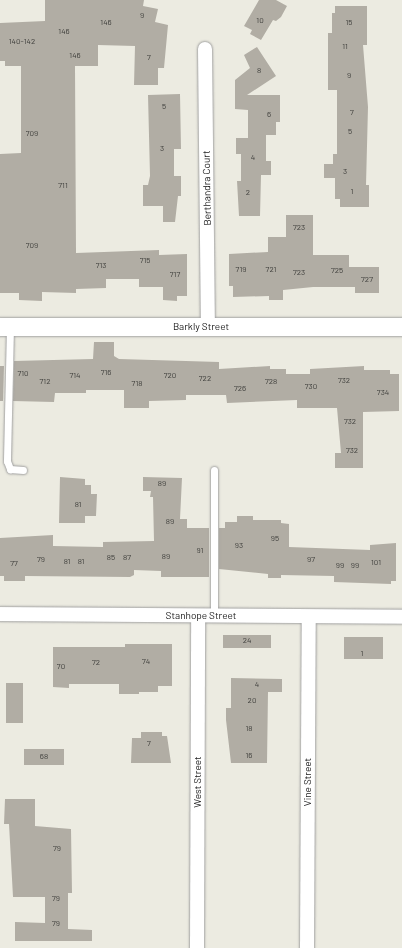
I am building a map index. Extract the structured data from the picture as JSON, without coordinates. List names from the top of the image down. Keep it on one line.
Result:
{"streets":{"street":["Berthandra Court","Barkly Street","Stanhope Street","West Street","Vine Street"]},"crossings":[["Berthandra Court","Barkly Street"],["Stanhope Street","West Street"],["Stanhope Street","Vine Street"]],"house_numbers":["9","10","146","15","146","140-142","11","146","7","8","9","5","7","6","5","709","3","4","3","711","1","2","723","709","715","713","719","721","725","723","717","727","716","710","714","720","722","732","712","728","718","730","726","734","732","732","89","81","89","95","93","91","89","85","87","79","97","81","81","101","77","99","99","24","1","74","72","70","4","20","18","7","16","68","79","79","79"]}
